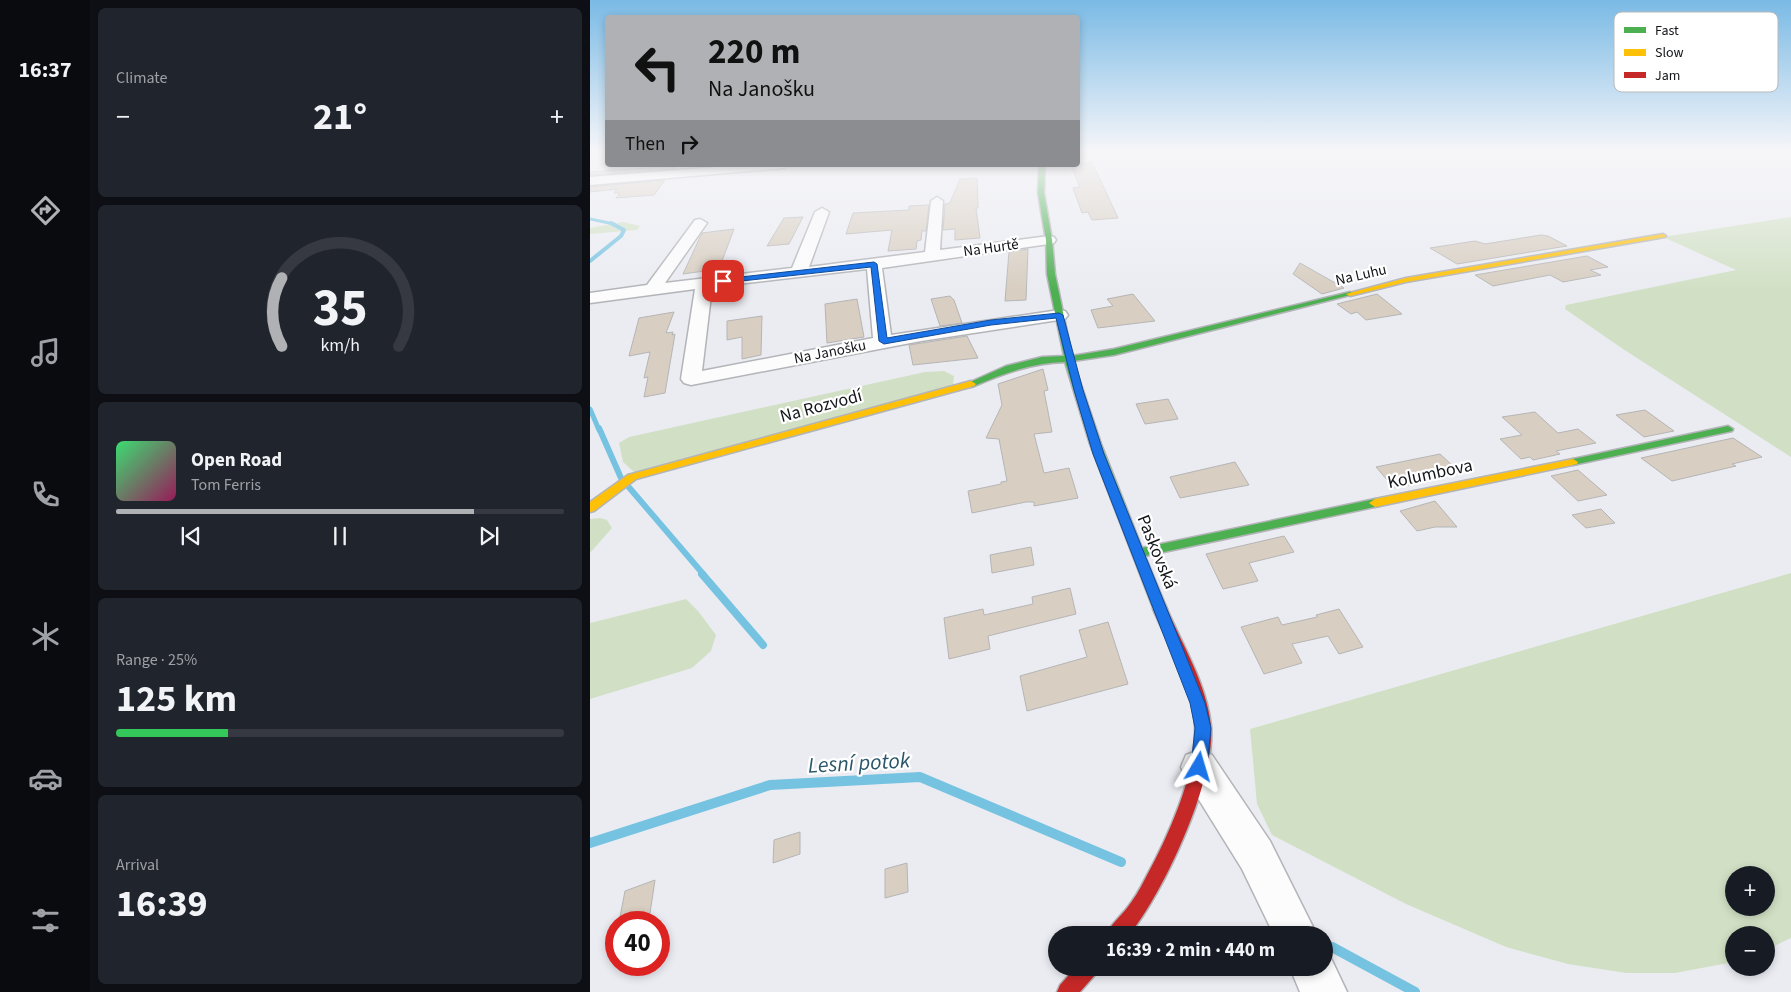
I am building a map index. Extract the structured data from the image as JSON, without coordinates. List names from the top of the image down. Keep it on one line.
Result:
{"streets":{"street":["Na Hurtě","Na Luhu","Na Janošku","Na Rozvodí","Kolumbova","Paskovská"]},"crossings":[["Na Hurtě","Na Janošku"],["Na Hurtě","Paskovská"],["Na Luhu","Na Rozvodí"],["Na Luhu","Paskovská"],["Na Janošku","Paskovská"],["Na Rozvodí","Paskovská"],["Kolumbova","Paskovská"]],"water":["Lesní potok"],"legend":["Fast","Slow","Jam"],"page":{"tabs":"16:37","tile":["Climate",["Range · 25%","125 km"],["Arrival","16:39"]],"turn":["220 m","Na Janošku"],"heat":["−","21°","+"],"then":"Then","song":["Open Road","Tom Ferris"],"map_buttons":["+","−"],"limit":"40","trip":"16:39 · 2 min · 440 m","gauge":["35","km/h"]}}
